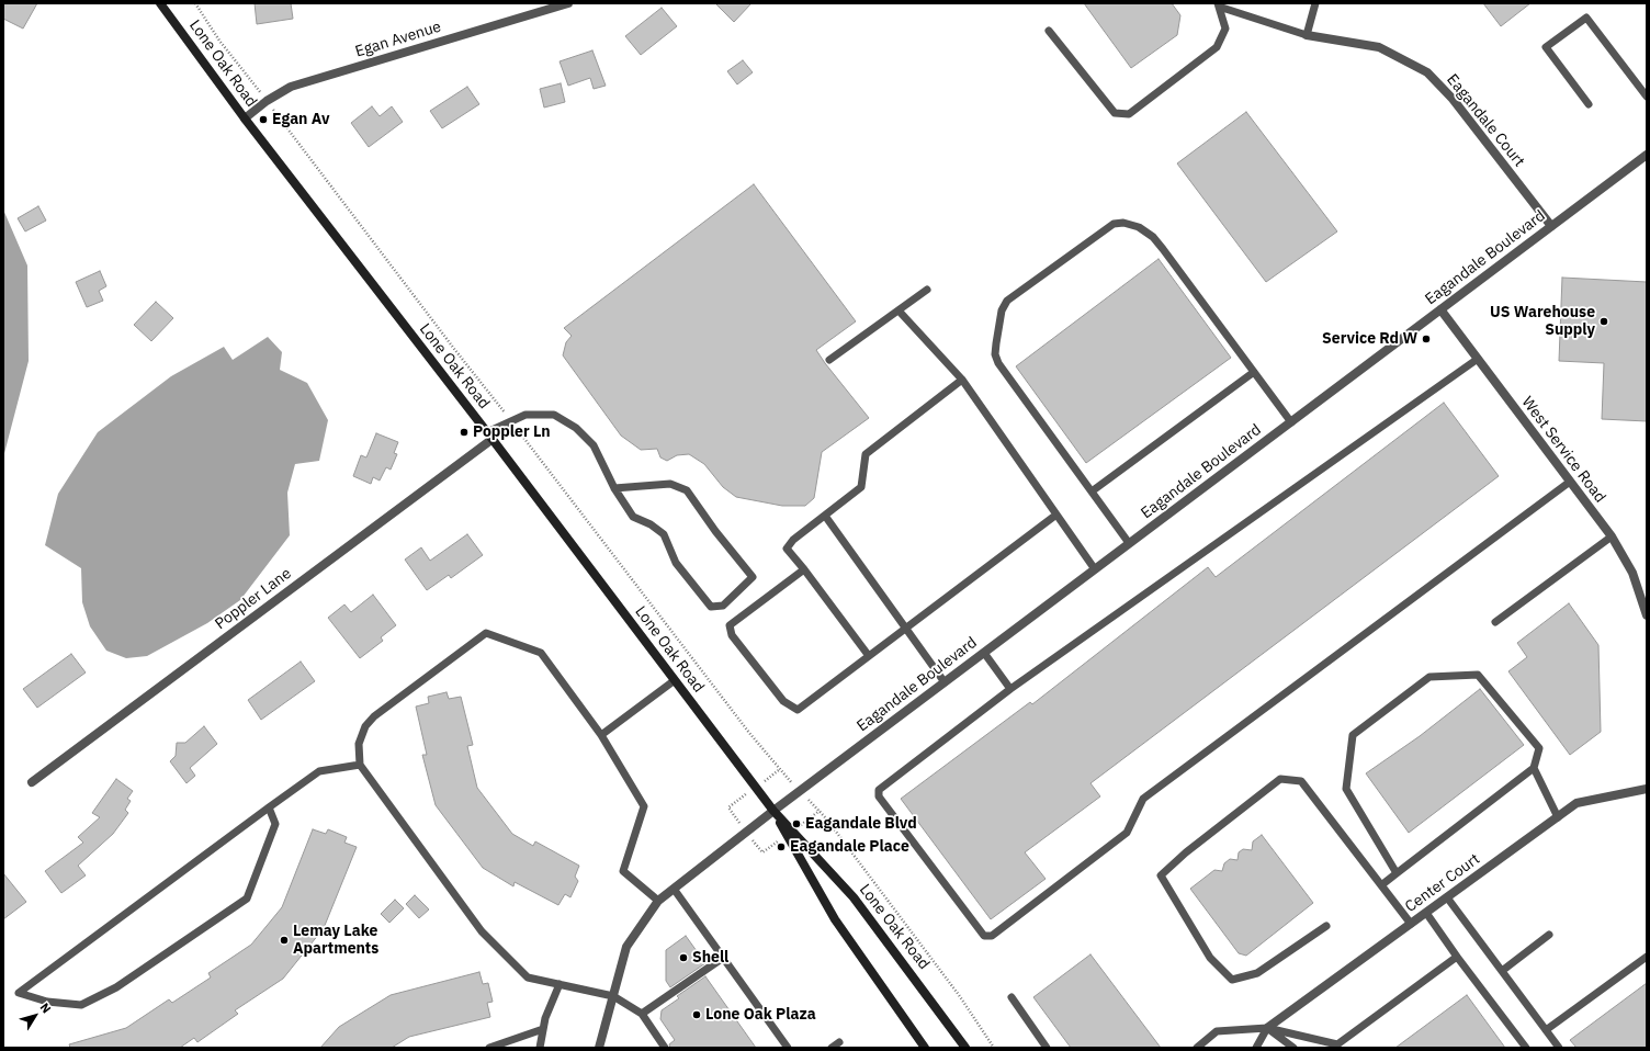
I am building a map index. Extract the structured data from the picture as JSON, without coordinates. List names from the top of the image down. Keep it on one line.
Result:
{"streets":{"main road":["Lone Oak Road"],"street":["Egan Avenue","Eagandale Court","Eagandale Boulevard","West Service Road","Poppler Lane","Center Court"]},"crossings":[["Egan Avenue","Lone Oak Road"],["Lone Oak Road","Eagandale Boulevard"],["Lone Oak Road","Poppler Lane"],["Eagandale Court","Eagandale Boulevard"],["Eagandale Boulevard","West Service Road"]],"places":["Egan Av","US Warehouse Supply","Service Rd W","Poppler Ln","Eagandale Blvd","Eagandale Place","Lemay Lake Apartments","Shell","Lone Oak Plaza"],"north":"top right"}
